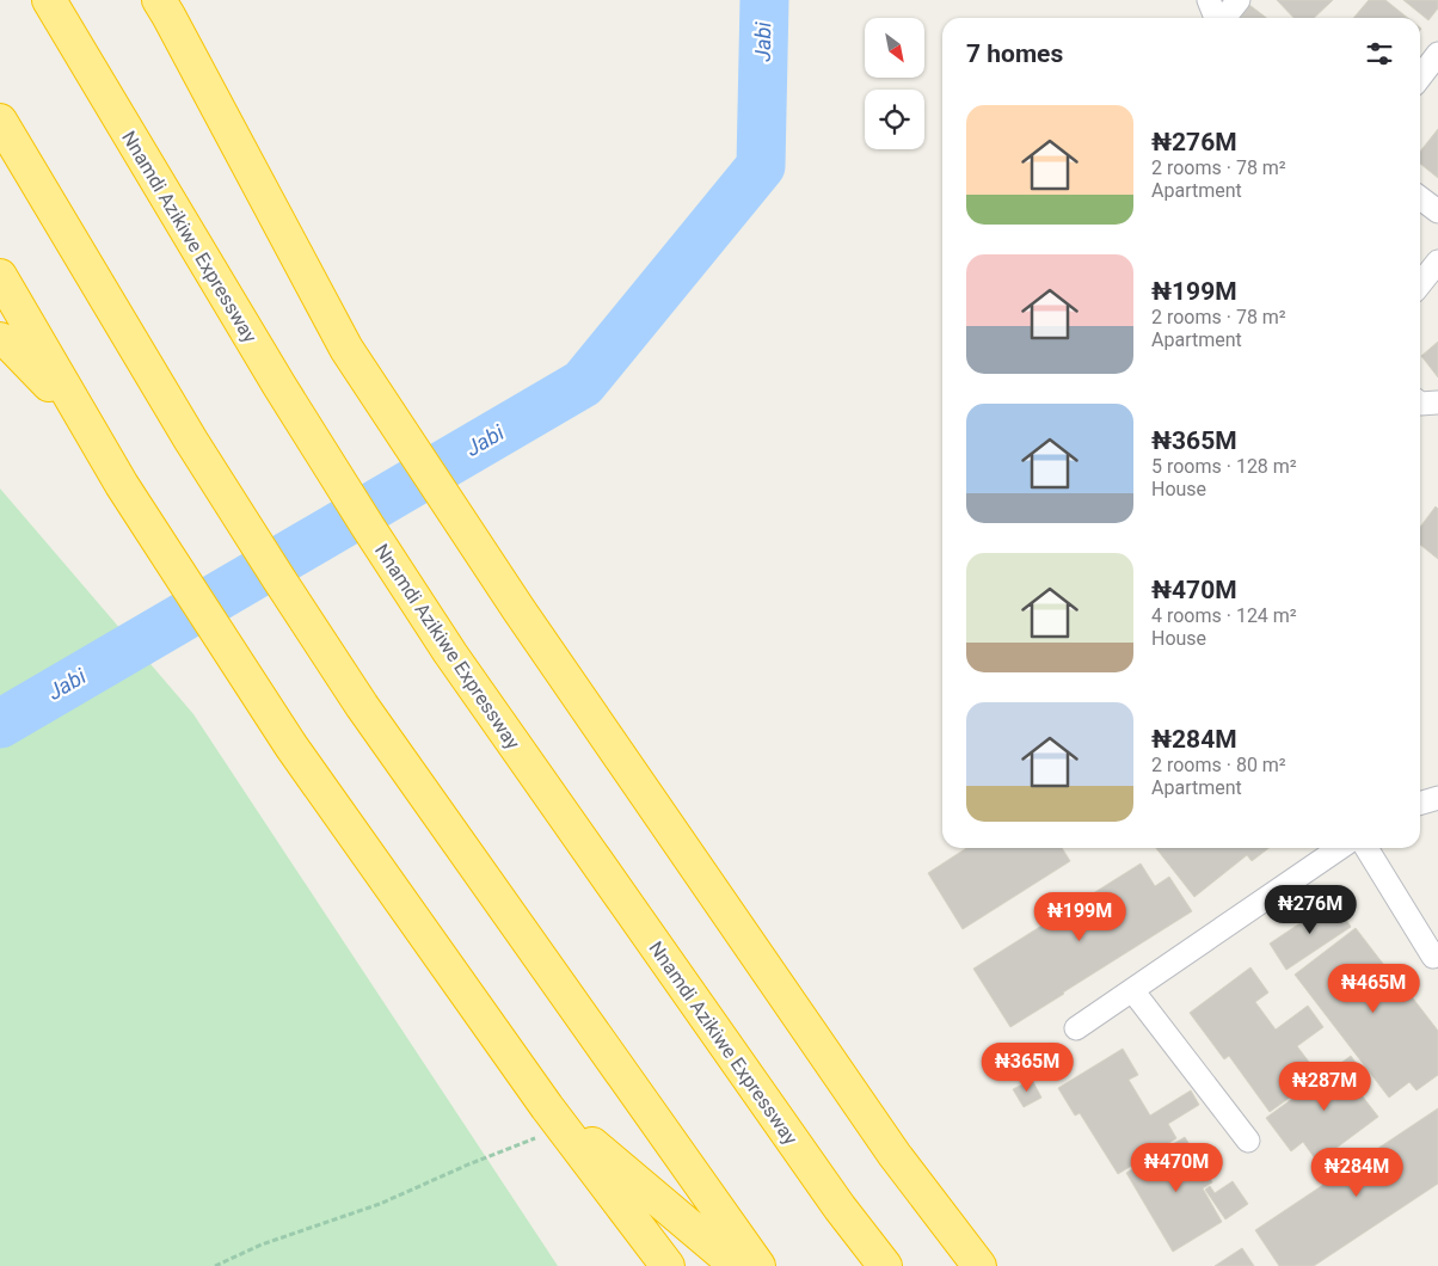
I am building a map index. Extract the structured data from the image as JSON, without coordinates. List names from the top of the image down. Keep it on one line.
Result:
{"streets":{"highway":["Nnamdi Azikiwe Expressway"]},"water":["Jabi"],"north":"bottom right","page":{"heading":"7 homes","list":[{"name":"₦276M","note":"2 rooms · 78 m² · Apartment"},{"name":"₦199M","note":"2 rooms · 78 m² · Apartment"},{"name":"₦365M","note":"5 rooms · 128 m² · House"},{"name":"₦470M","note":"4 rooms · 124 m² · House"},{"name":"₦284M","note":"2 rooms · 80 m² · Apartment"}],"price":["₦276M","₦199M","₦465M","₦365M","₦287M","₦470M","₦284M"]}}
